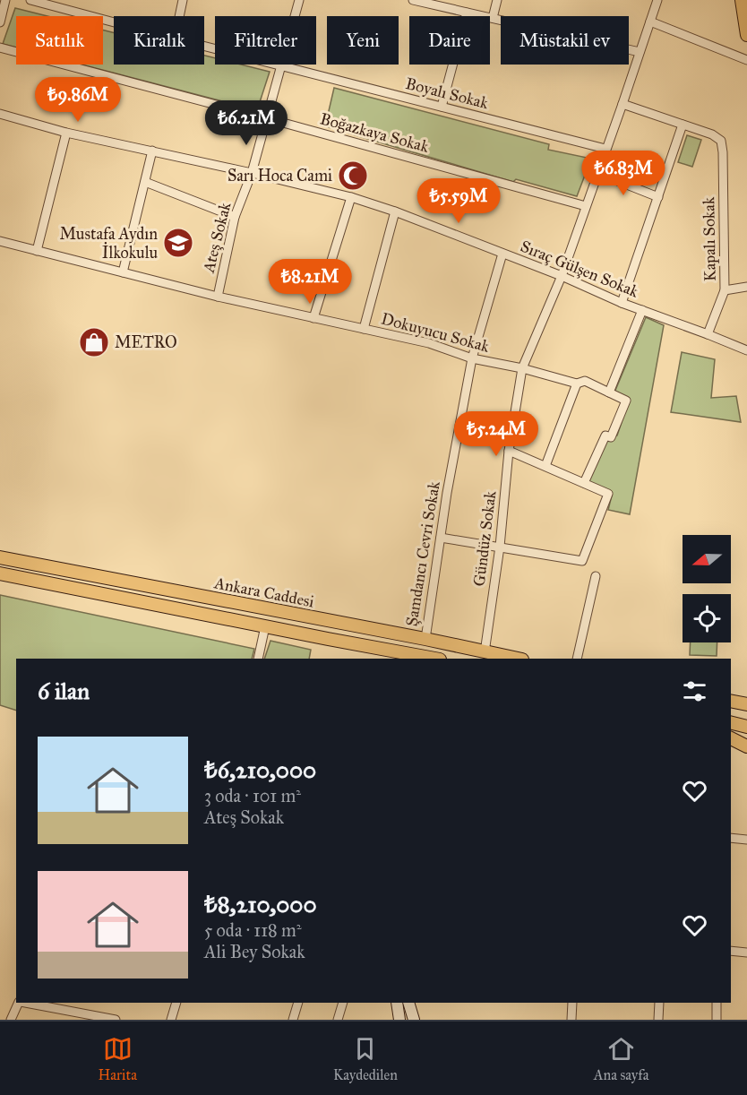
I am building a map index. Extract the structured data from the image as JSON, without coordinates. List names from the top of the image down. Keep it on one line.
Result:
{"streets":{"main road":["Ankara Caddesi"],"street":["Boyalı Sokak","Boğazkaya Sokak","Ateş Sokak","Kapalı Sokak","Sıraç Gülşen Sokak","Dokuyucu Sokak","Gündüz Sokak","Şamdancı Cevri Sokak"]},"crossings":[["Boyalı Sokak","Ateş Sokak"],["Boyalı Sokak","Gündüz Sokak"],["Boğazkaya Sokak","Ateş Sokak"],["Boğazkaya Sokak","Gündüz Sokak"],["Ateş Sokak","Sıraç Gülşen Sokak"],["Ateş Sokak","Dokuyucu Sokak"],["Kapalı Sokak","Sıraç Gülşen Sokak"],["Sıraç Gülşen Sokak","Gündüz Sokak"],["Sıraç Gülşen Sokak","Şamdancı Cevri Sokak"],["Dokuyucu Sokak","Gündüz Sokak"],["Dokuyucu Sokak","Şamdancı Cevri Sokak"],["Gündüz Sokak","Ankara Caddesi"],["Şamdancı Cevri Sokak","Ankara Caddesi"]],"places":{"mosque":["Sarı Hoca Cami"],"school or university":["Mustafa Aydın İlkokulu"],"shop":["METRO"]},"north":"left","page":{"chip":["Satılık","Kiralık","Filtreler","Yeni","Daire","Müstakil ev"],"price":["₺9.86M","₺6.21M","₺6.83M","₺5.59M","₺8.21M","₺5.24M"],"heading":"6 ilan","list":[{"name":"₺6,210,000","note":"3 oda · 101 m² · Ateş Sokak"},{"name":"₺8,210,000","note":"5 oda · 118 m² · Ali Bey Sokak"}],"tabs":["Harita","Kaydedilen","Ana sayfa"]}}
